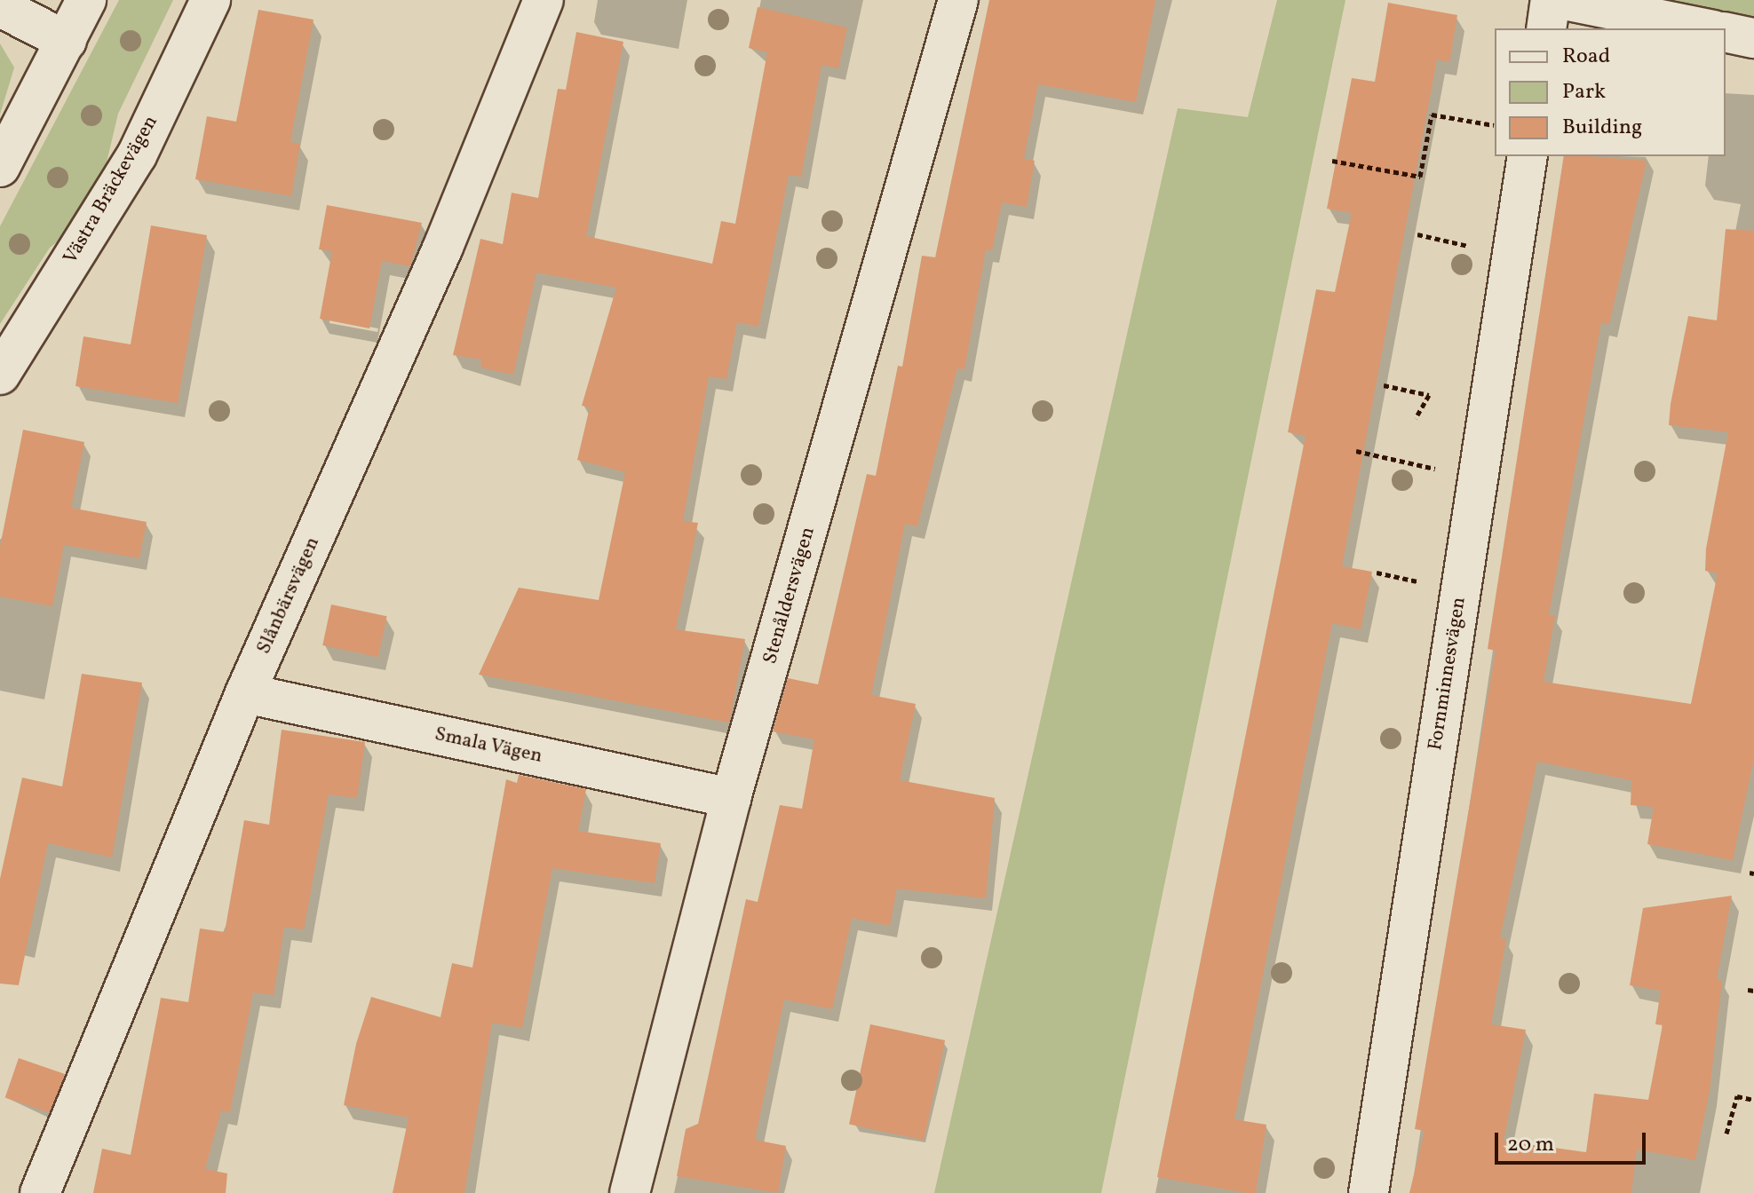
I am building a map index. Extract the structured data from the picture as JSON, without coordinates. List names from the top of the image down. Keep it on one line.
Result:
{"streets":{"street":["Västra Bräckevägen","Slånbärsvägen","Stenåldersvägen","Fornminnesvägen","Smala Vägen"]},"crossings":[["Slånbärsvägen","Smala Vägen"],["Stenåldersvägen","Smala Vägen"]],"legend":["Road","Park","Building"],"scale_bar":"20 m"}
